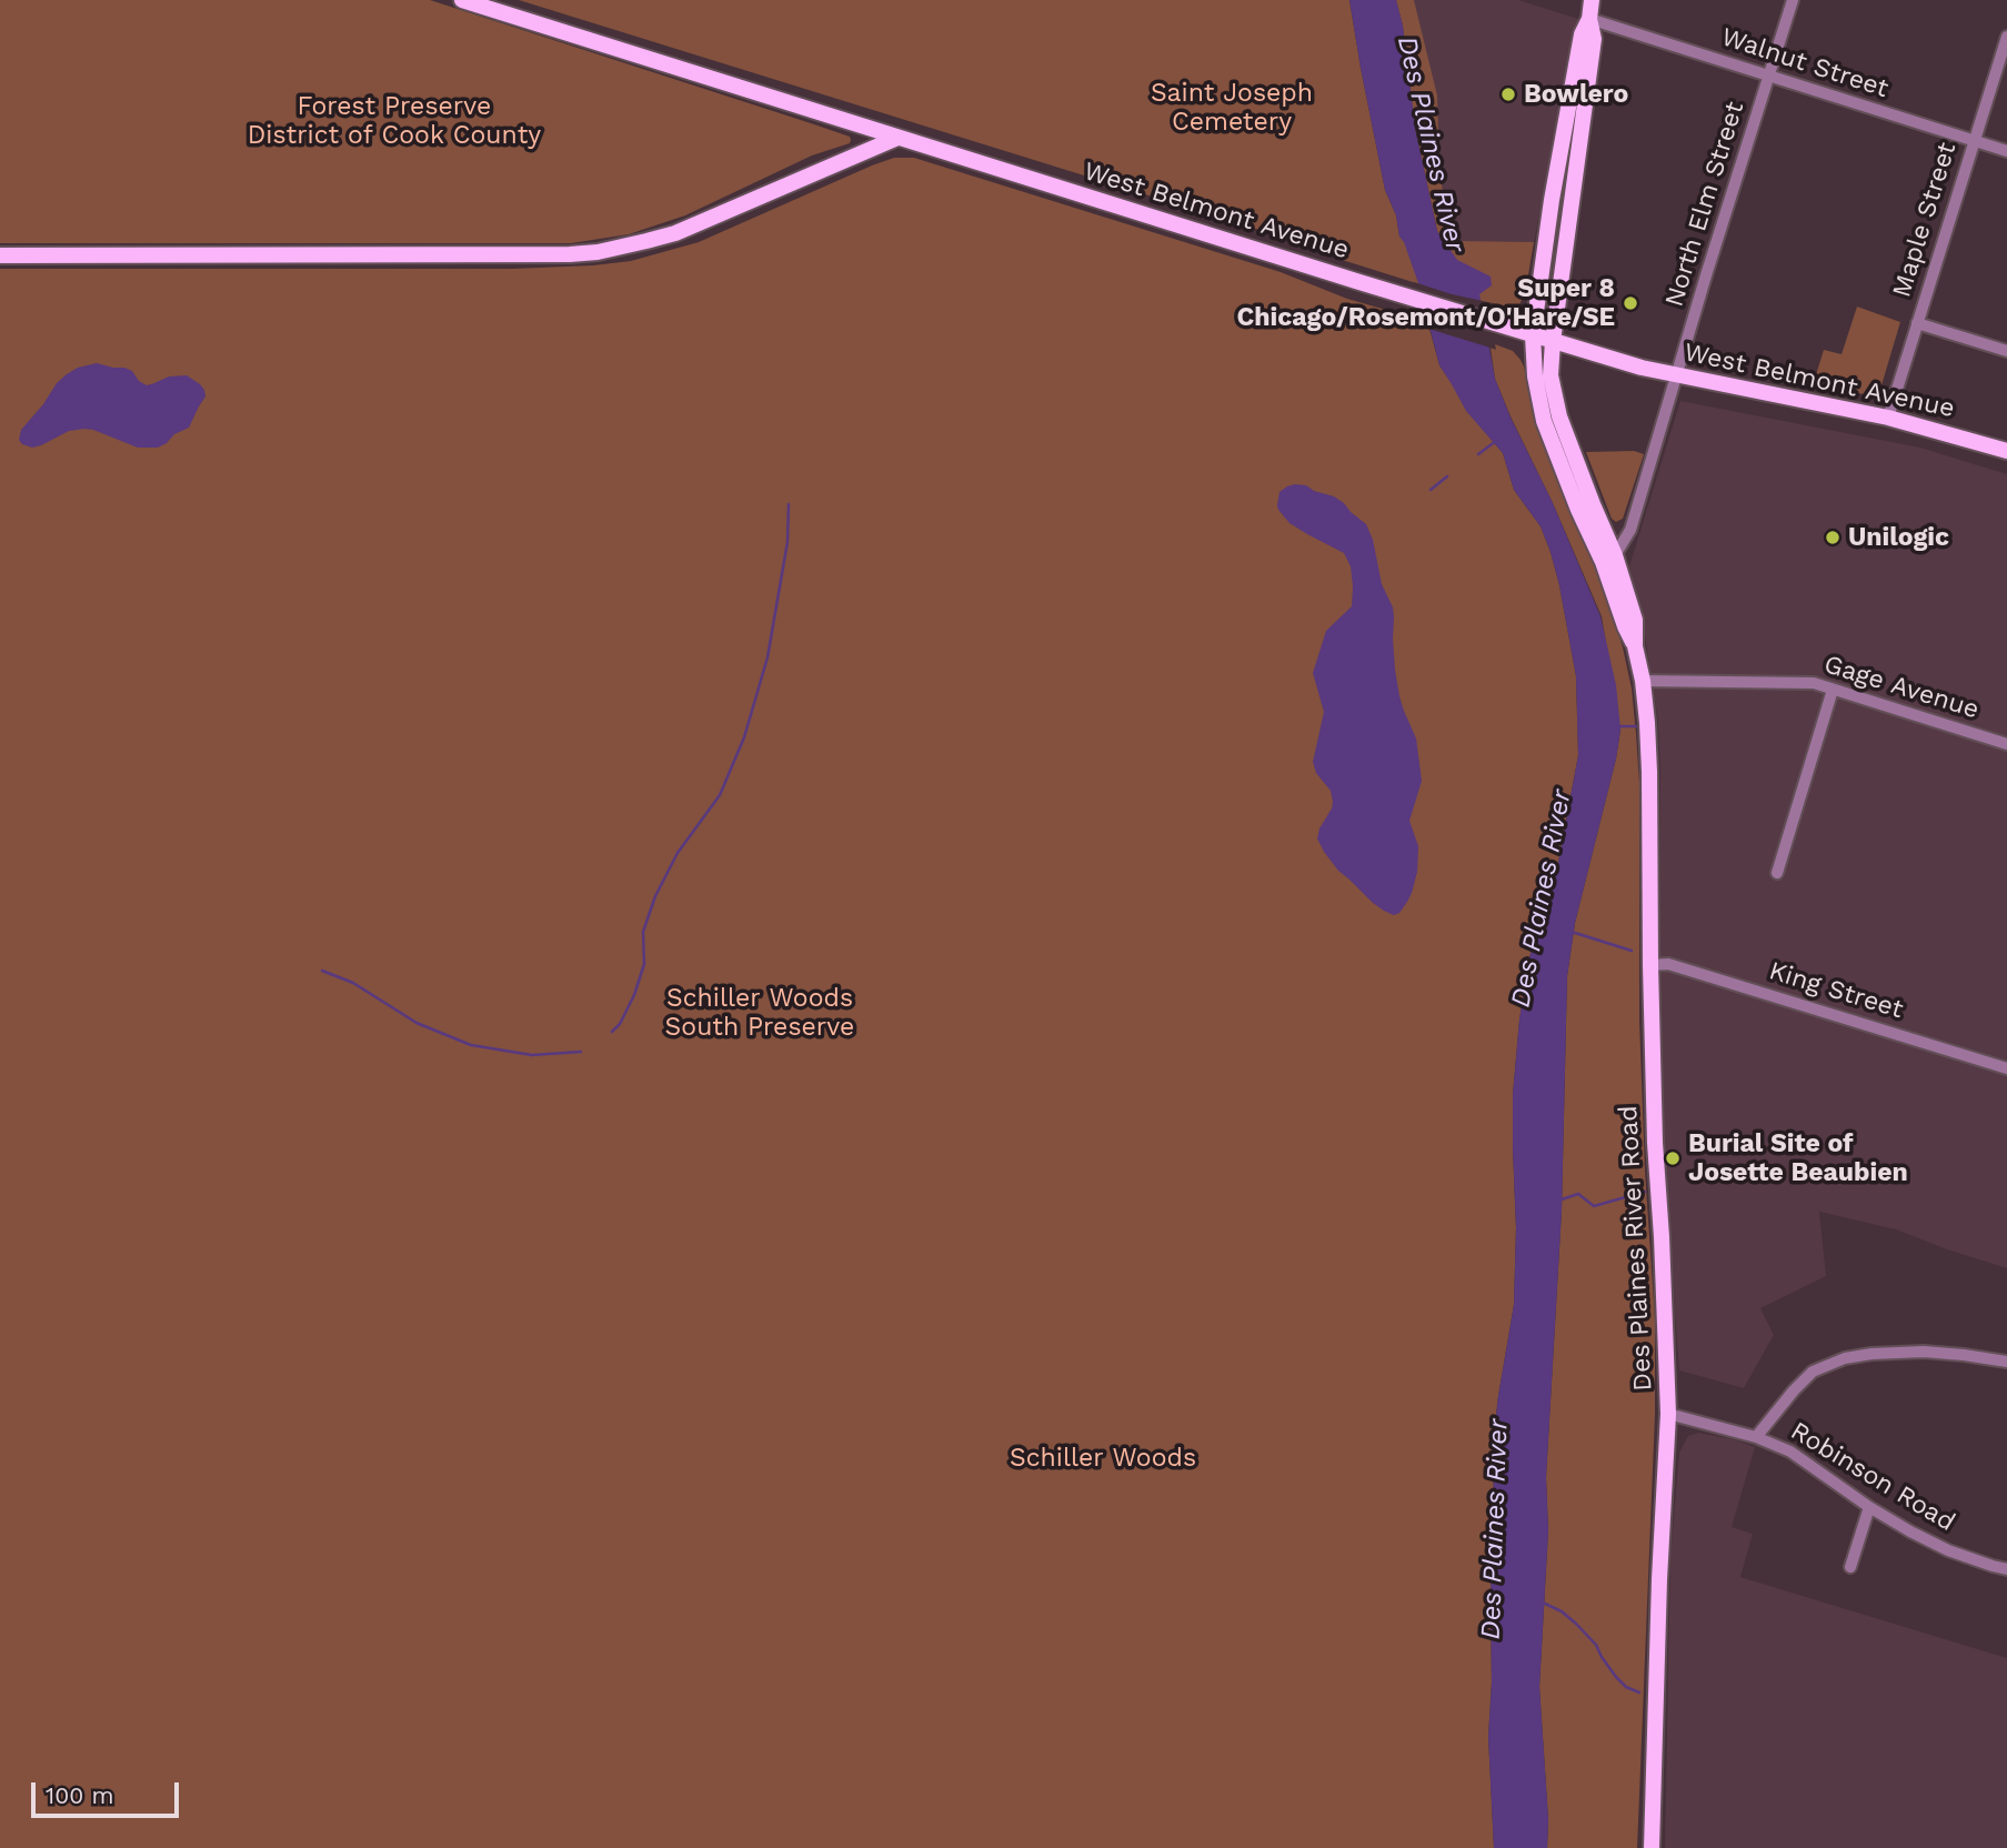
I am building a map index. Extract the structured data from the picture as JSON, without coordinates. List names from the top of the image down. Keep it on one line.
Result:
{"streets":{"main road":["West Belmont Avenue","Des Plaines River Road"],"street":["Walnut Street","North Elm Street","Maple Street","Gage Avenue","King Street","Robinson Road"]},"crossings":[["Walnut Street","North Elm Street"],["Walnut Street","Maple Street"],["Walnut Street","Des Plaines River Road"],["North Elm Street","West Belmont Avenue"],["North Elm Street","Des Plaines River Road"],["West Belmont Avenue","Maple Street"],["West Belmont Avenue","Des Plaines River Road"],["Gage Avenue","Des Plaines River Road"],["King Street","Des Plaines River Road"],["Des Plaines River Road","Robinson Road"]],"water":["Des Plaines River"],"parks":["Saint Joseph Cemetery","Forest Preserve District of Cook County","Schiller Woods South Preserve","Schiller Woods"],"places":["Bowlero","Super 8 Chicago/Rosemont/O'Hare/SE","Unilogic","Burial Site of Josette Beaubien"],"scale_bar":"100 m"}
